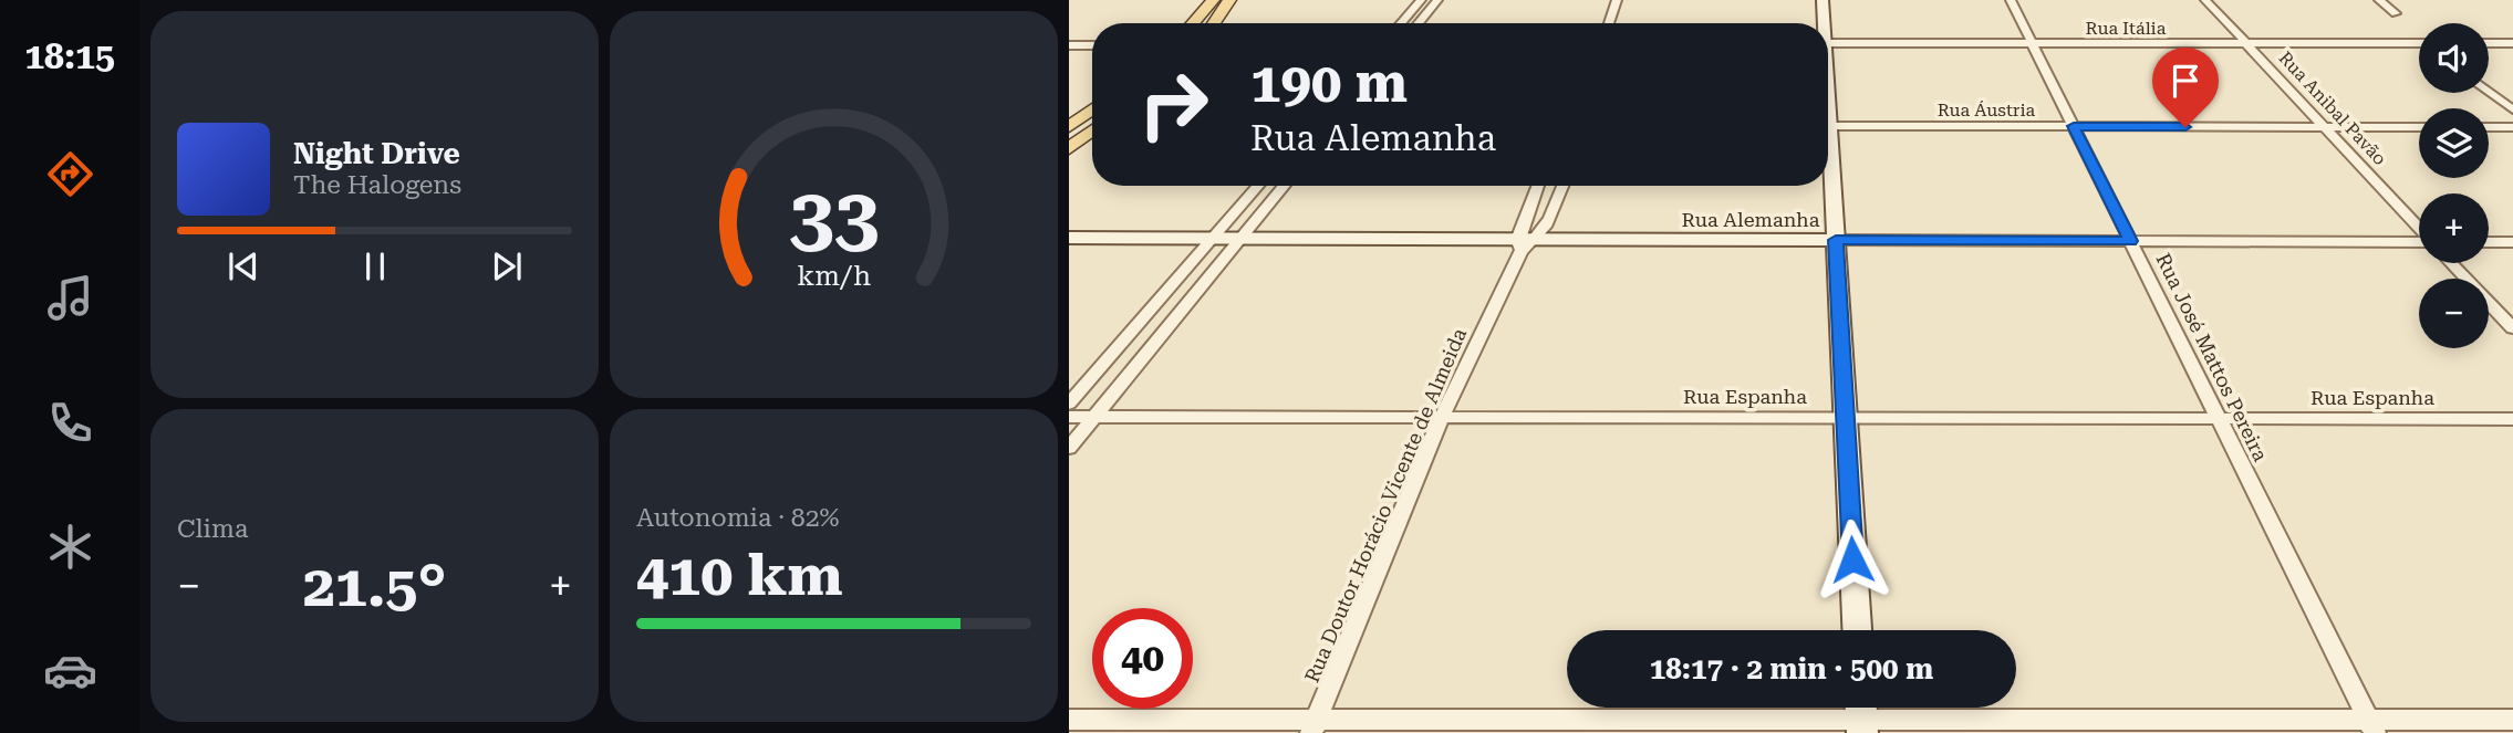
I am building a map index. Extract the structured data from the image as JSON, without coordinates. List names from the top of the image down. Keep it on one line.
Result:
{"streets":{"street":["Rua Itália","Rua Anibal Pavão","Rua Áustria","Rua Alemanha","Rua José Mattos Pereira","Rua Espanha","Rua Doutor Horácio Vicente de Almeida"]},"crossings":[["Rua Itália","Rua Anibal Pavão"],["Rua Itália","Rua José Mattos Pereira"],["Rua Anibal Pavão","Rua Áustria"],["Rua Áustria","Rua José Mattos Pereira"],["Rua Alemanha","Rua José Mattos Pereira"],["Rua Alemanha","Rua Doutor Horácio Vicente de Almeida"],["Rua José Mattos Pereira","Rua Espanha"],["Rua Espanha","Rua Doutor Horácio Vicente de Almeida"]],"page":{"tabs":"18:15","map_buttons":["+","−"],"turn":["190 m","Rua Alemanha"],"song":["Night Drive","The Halogens"],"tile":["Clima",["Autonomia · 82%","410 km"]],"heat":["−","21.5°","+"],"limit":"40","trip":"18:17 · 2 min · 500 m","gauge":["33","km/h"]}}
